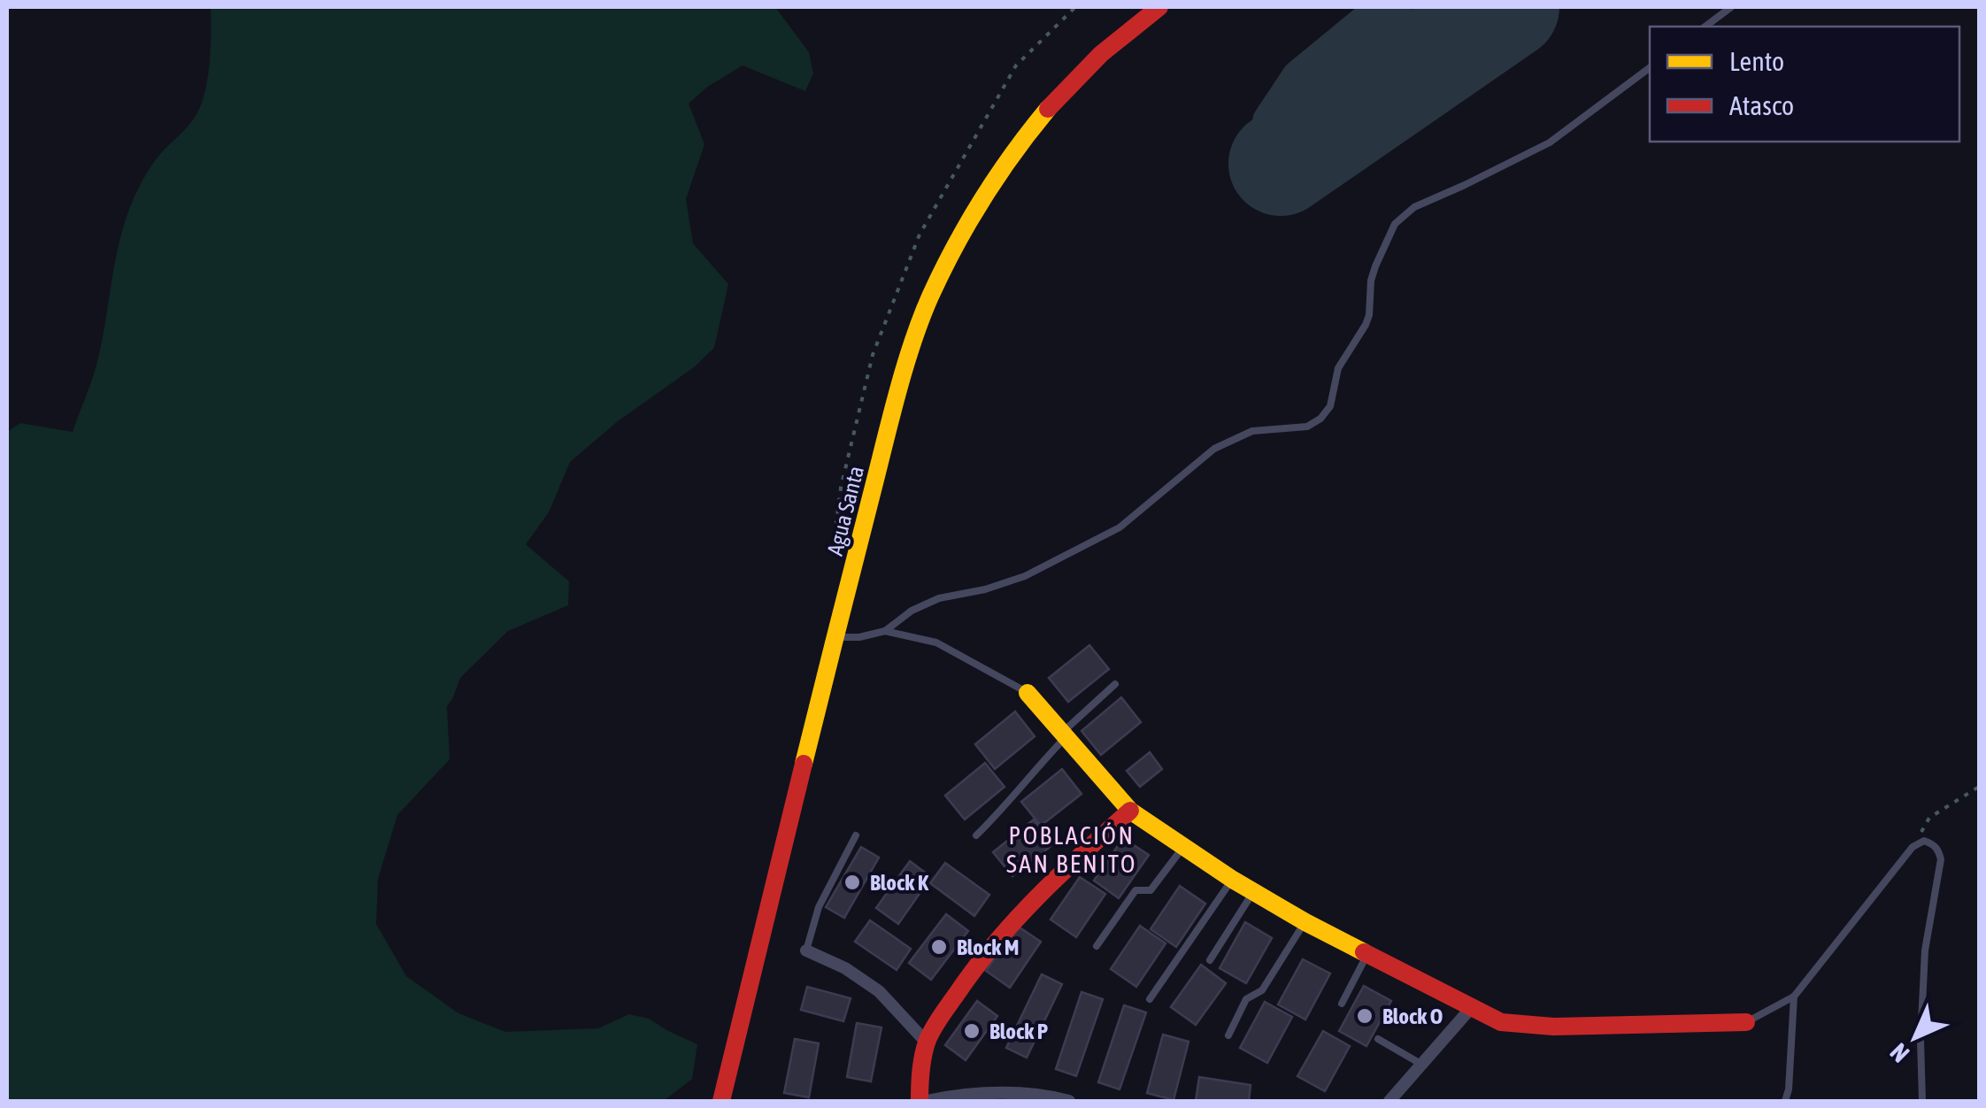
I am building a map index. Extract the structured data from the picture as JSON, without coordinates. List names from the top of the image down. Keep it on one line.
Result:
{"streets":{"street":["Agua Santa"]},"districts":["POBLACIÓN SAN BENITO"],"places":["Block K","Block M","Block O","Block P"],"legend":["Lento","Atasco"],"north":"bottom left"}
